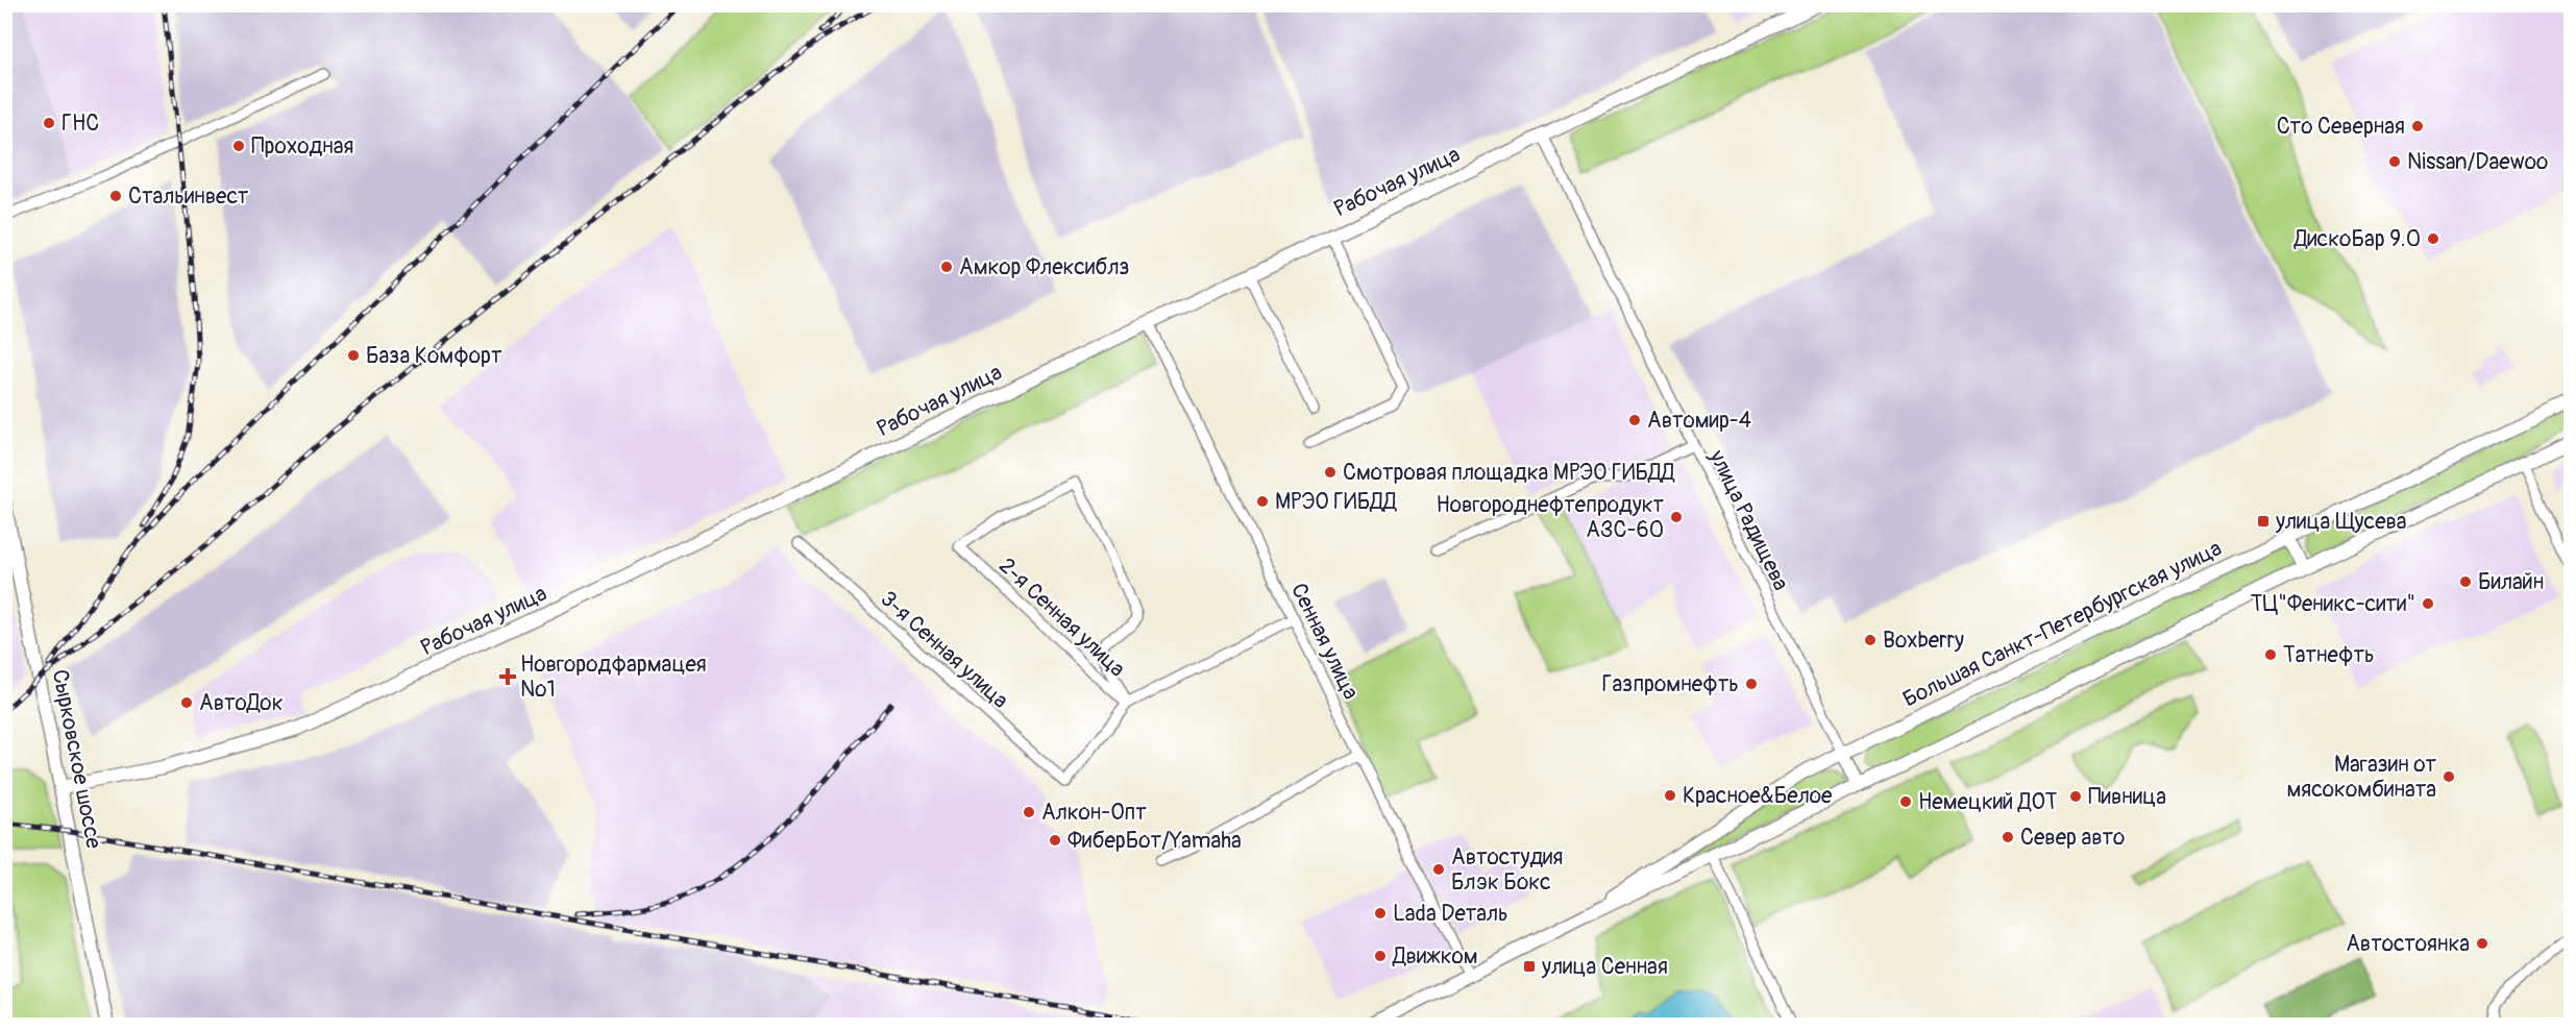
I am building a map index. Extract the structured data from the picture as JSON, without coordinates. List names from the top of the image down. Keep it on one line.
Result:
{"streets":{"main road":["Рабочая улица","Большая Санкт-Петербургская улица","Сырковское шоссе"],"street":["улица Радищева","2-я Сенная улица","Сенная улица","3-я Сенная улица"]},"crossings":[["Рабочая улица","улица Радищева"],["Рабочая улица","Сенная улица"],["Рабочая улица","Сырковское шоссе"],["улица Радищева","Большая Санкт-Петербургская улица"],["2-я Сенная улица","3-я Сенная улица"],["Большая Санкт-Петербургская улица","Сенная улица"]],"places":{"other":["ГНС","Сто Северная","Проходная","Nissan/Daewoo","Стальинвест","ДискоБар 9.0","Амкор Флексиблз","База Комфорт","Автомир-4","Смотровая площадка МРЭО ГИБДД","МРЭО ГИБДД","Новгороднефтепродукт АЗС-60","Билайн","ТЦ\"Феникс-сити\"","Boxberry","Татнефть","Газпромнефть","АвтоДок","Магазин от мясокомбината","Красное&Белое","Пивница","Немецкий ДОТ","Алкон-Опт","Север авто","ФиберБот/Yamaha","Автостудия Блэк Бокс","Lada Dеталь","Автостоянка","Движком"],"transit":["улица Щусева","улица Сенная"],"health":["Новгородфармацея №1"]}}
